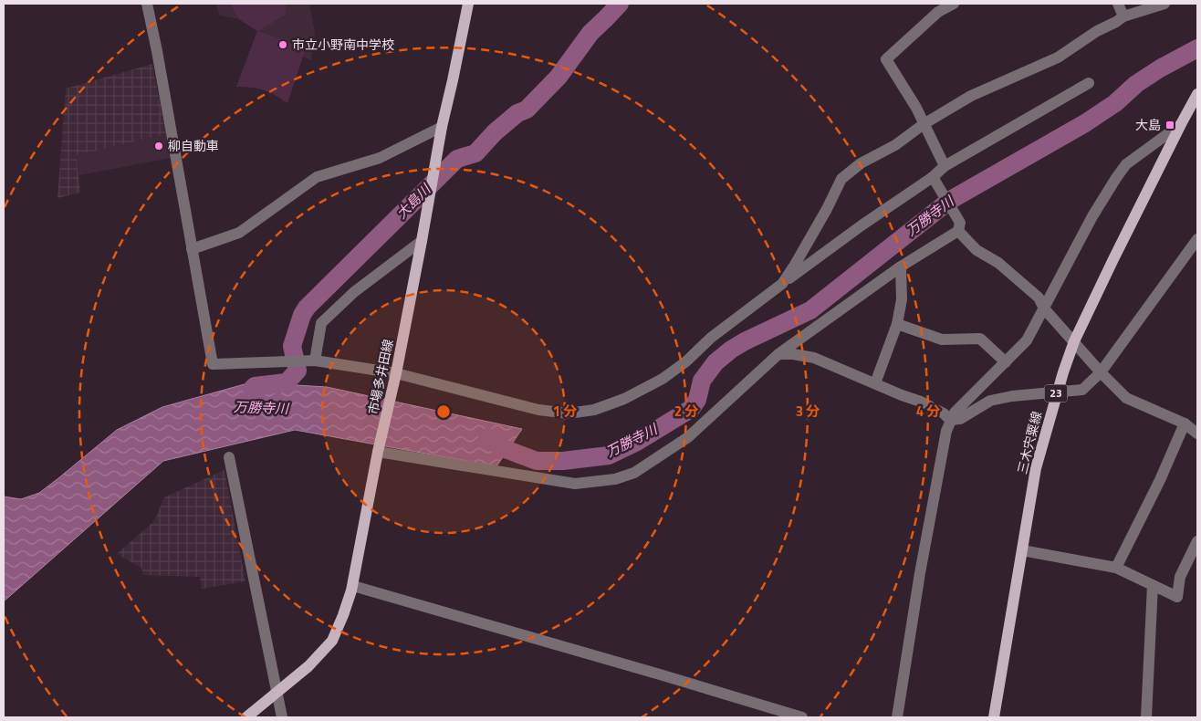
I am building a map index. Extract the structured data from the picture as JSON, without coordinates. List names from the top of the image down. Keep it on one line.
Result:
{"streets":{"main road":["市場多井田線","23","三木宍粟線"]},"water":["大島川","万勝寺川"],"places":{"other":["市立小野南中学校","柳自動車"],"transit":["大島"]},"rings":["1 分","2 分","3 分","4 分"]}
